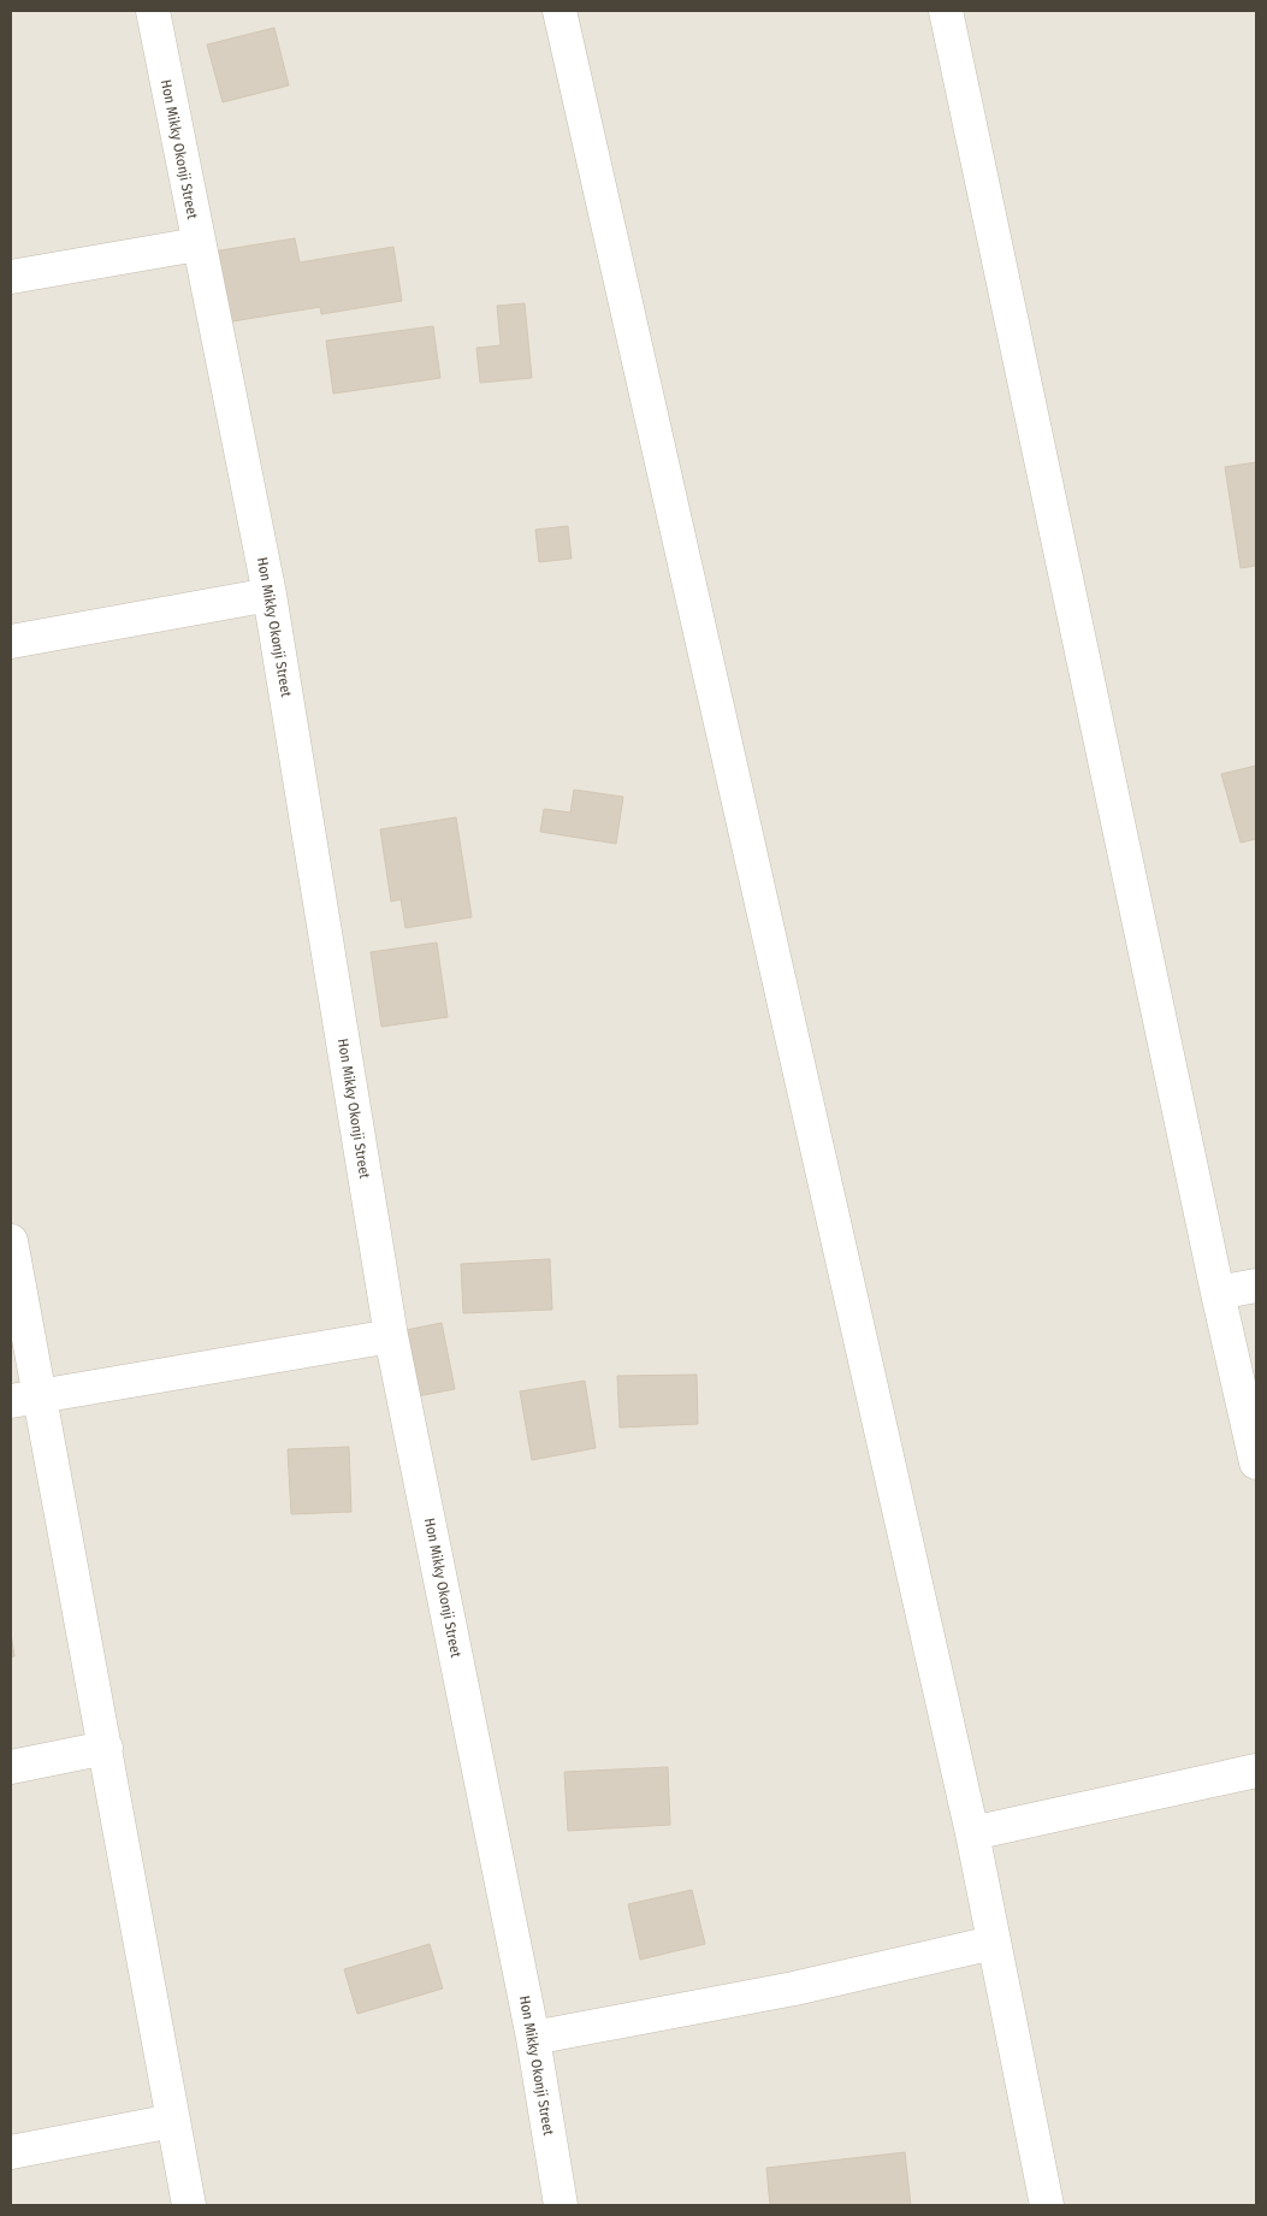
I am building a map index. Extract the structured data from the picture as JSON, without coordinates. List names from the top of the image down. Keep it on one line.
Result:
{"streets":{"street":["Hon Mikky Okonji Street"]}}
